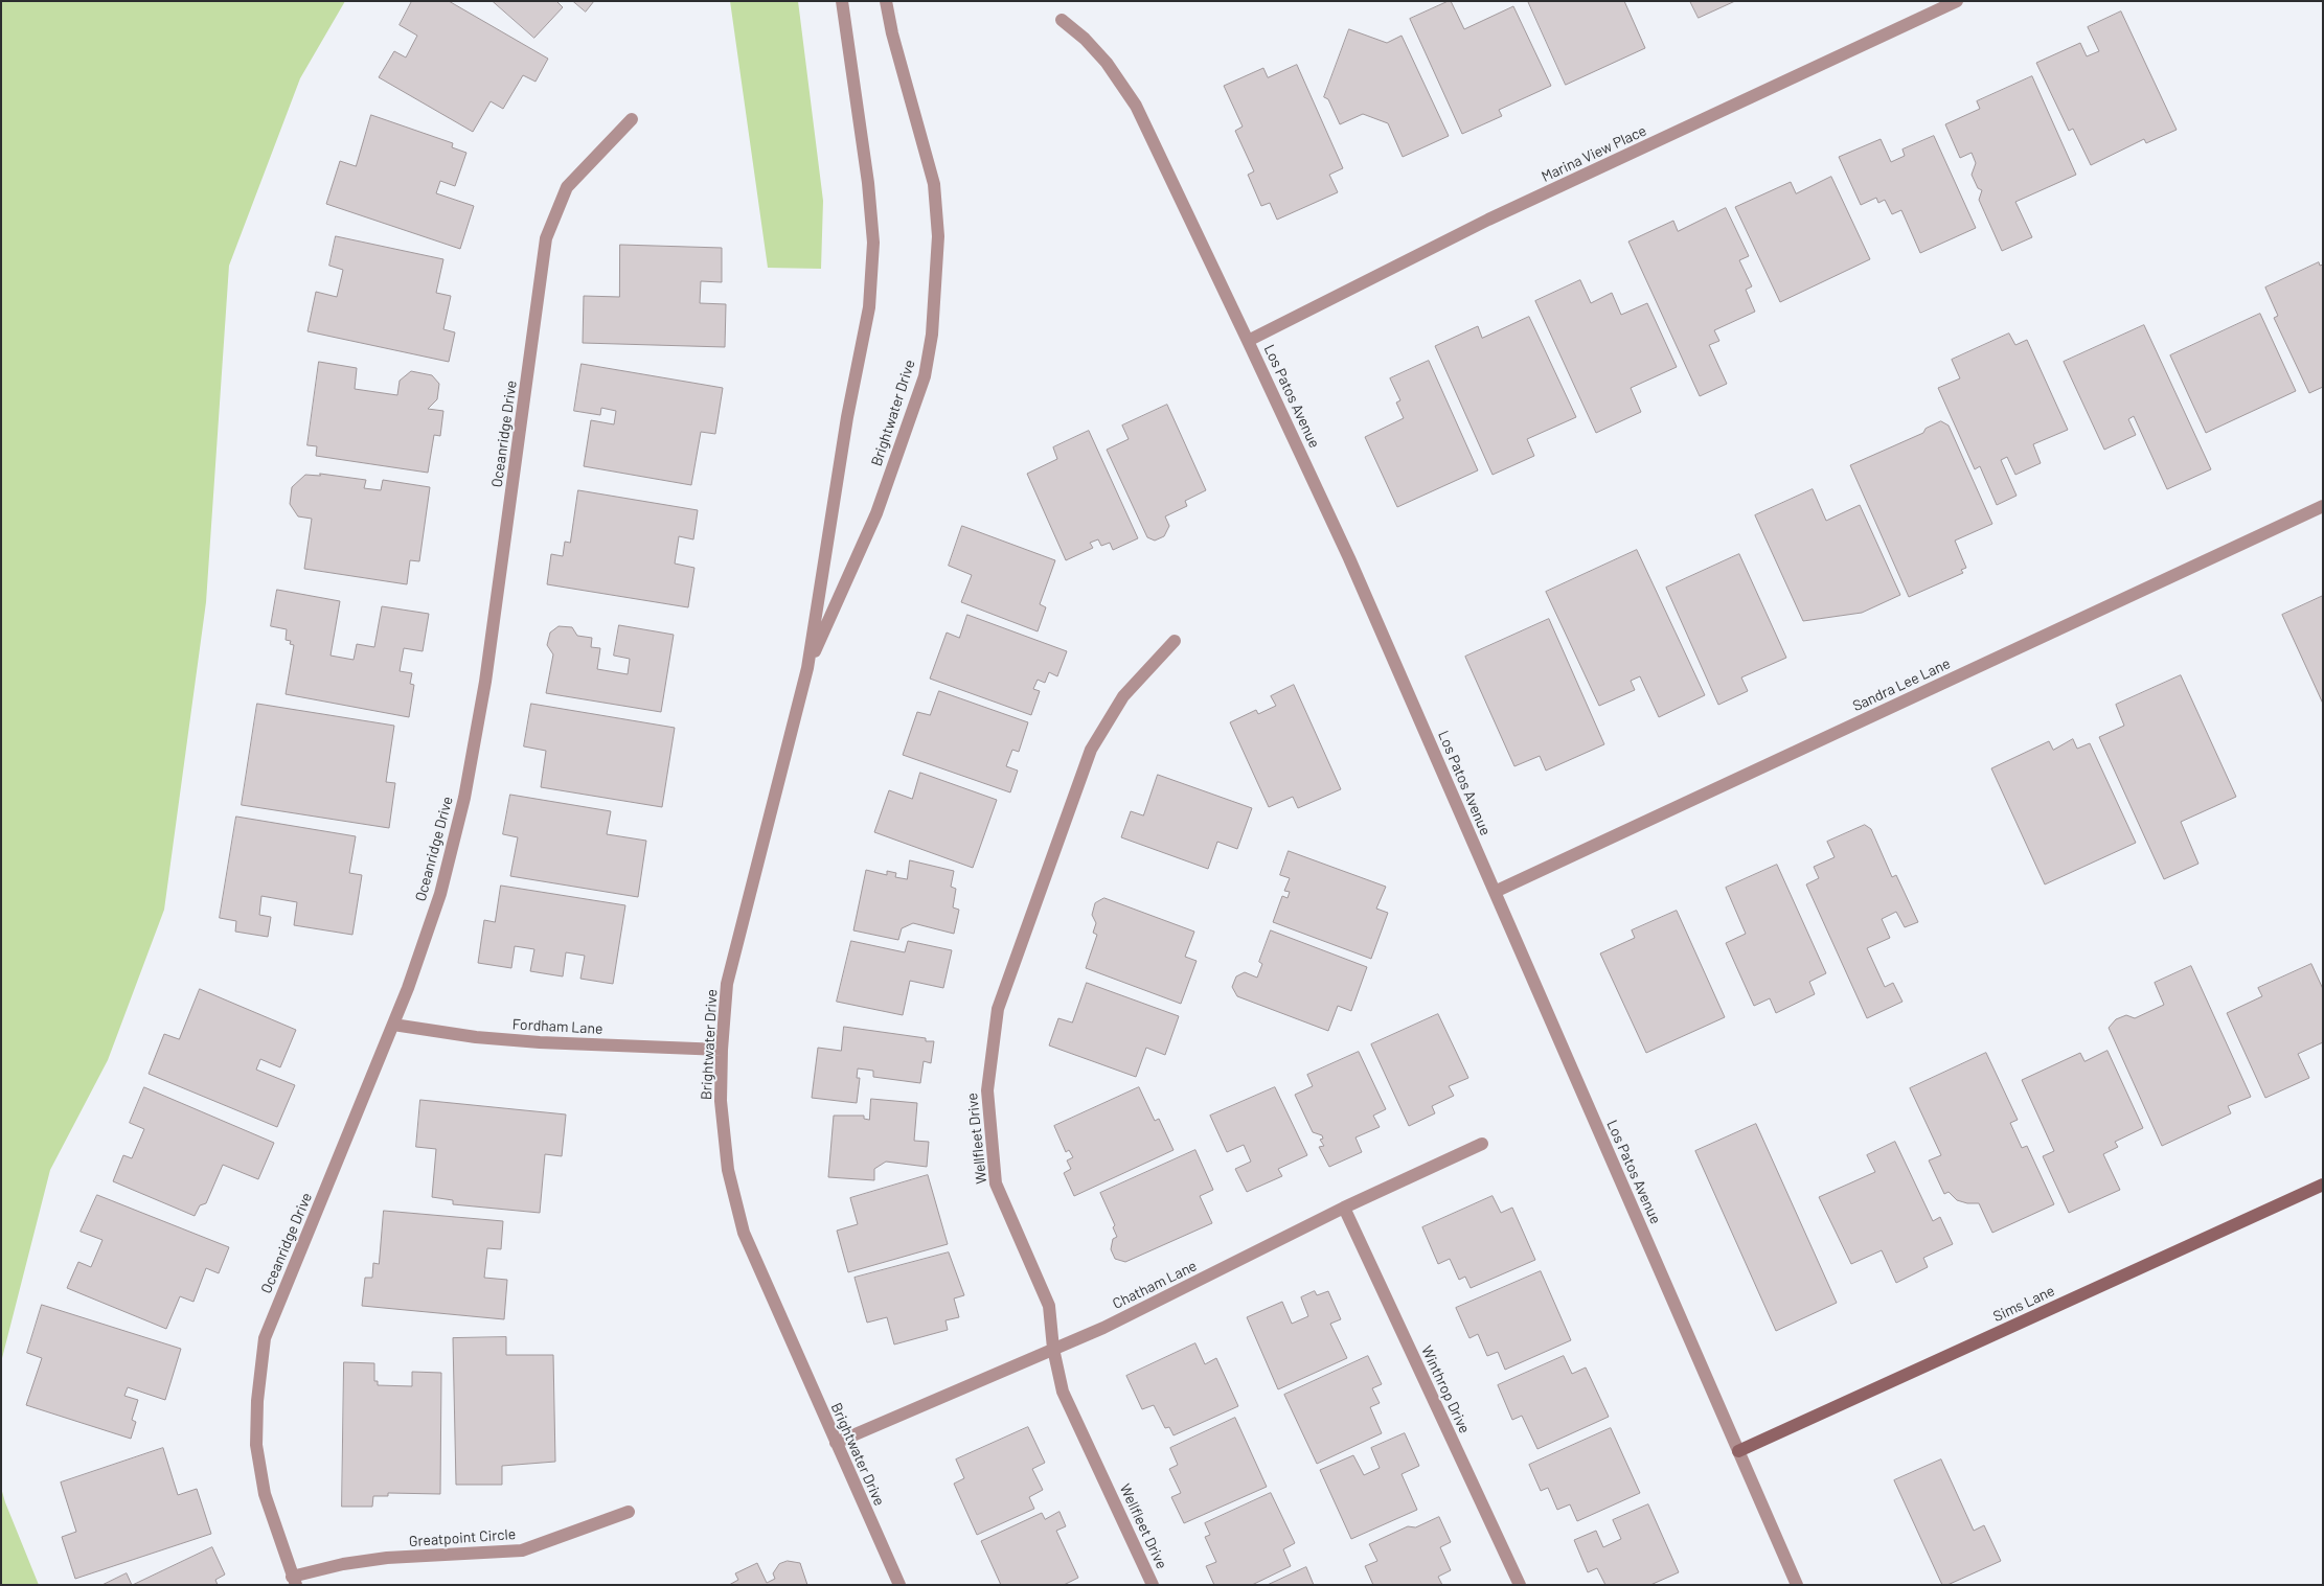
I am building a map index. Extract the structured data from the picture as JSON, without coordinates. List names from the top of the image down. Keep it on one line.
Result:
{"streets":{"street":["Marina View Place","Los Patos Avenue","Brightwater Drive","Oceanridge Drive","Sandra Lee Lane","Fordham Lane","Wellfleet Drive","Chatham Lane","Sims Lane","Winthrop Drive","Greatpoint Circle"]},"crossings":[["Marina View Place","Los Patos Avenue"],["Los Patos Avenue","Sandra Lee Lane"],["Los Patos Avenue","Sims Lane"],["Brightwater Drive","Fordham Lane"],["Brightwater Drive","Chatham Lane"],["Oceanridge Drive","Fordham Lane"],["Oceanridge Drive","Greatpoint Circle"],["Wellfleet Drive","Chatham Lane"],["Chatham Lane","Winthrop Drive"]]}
